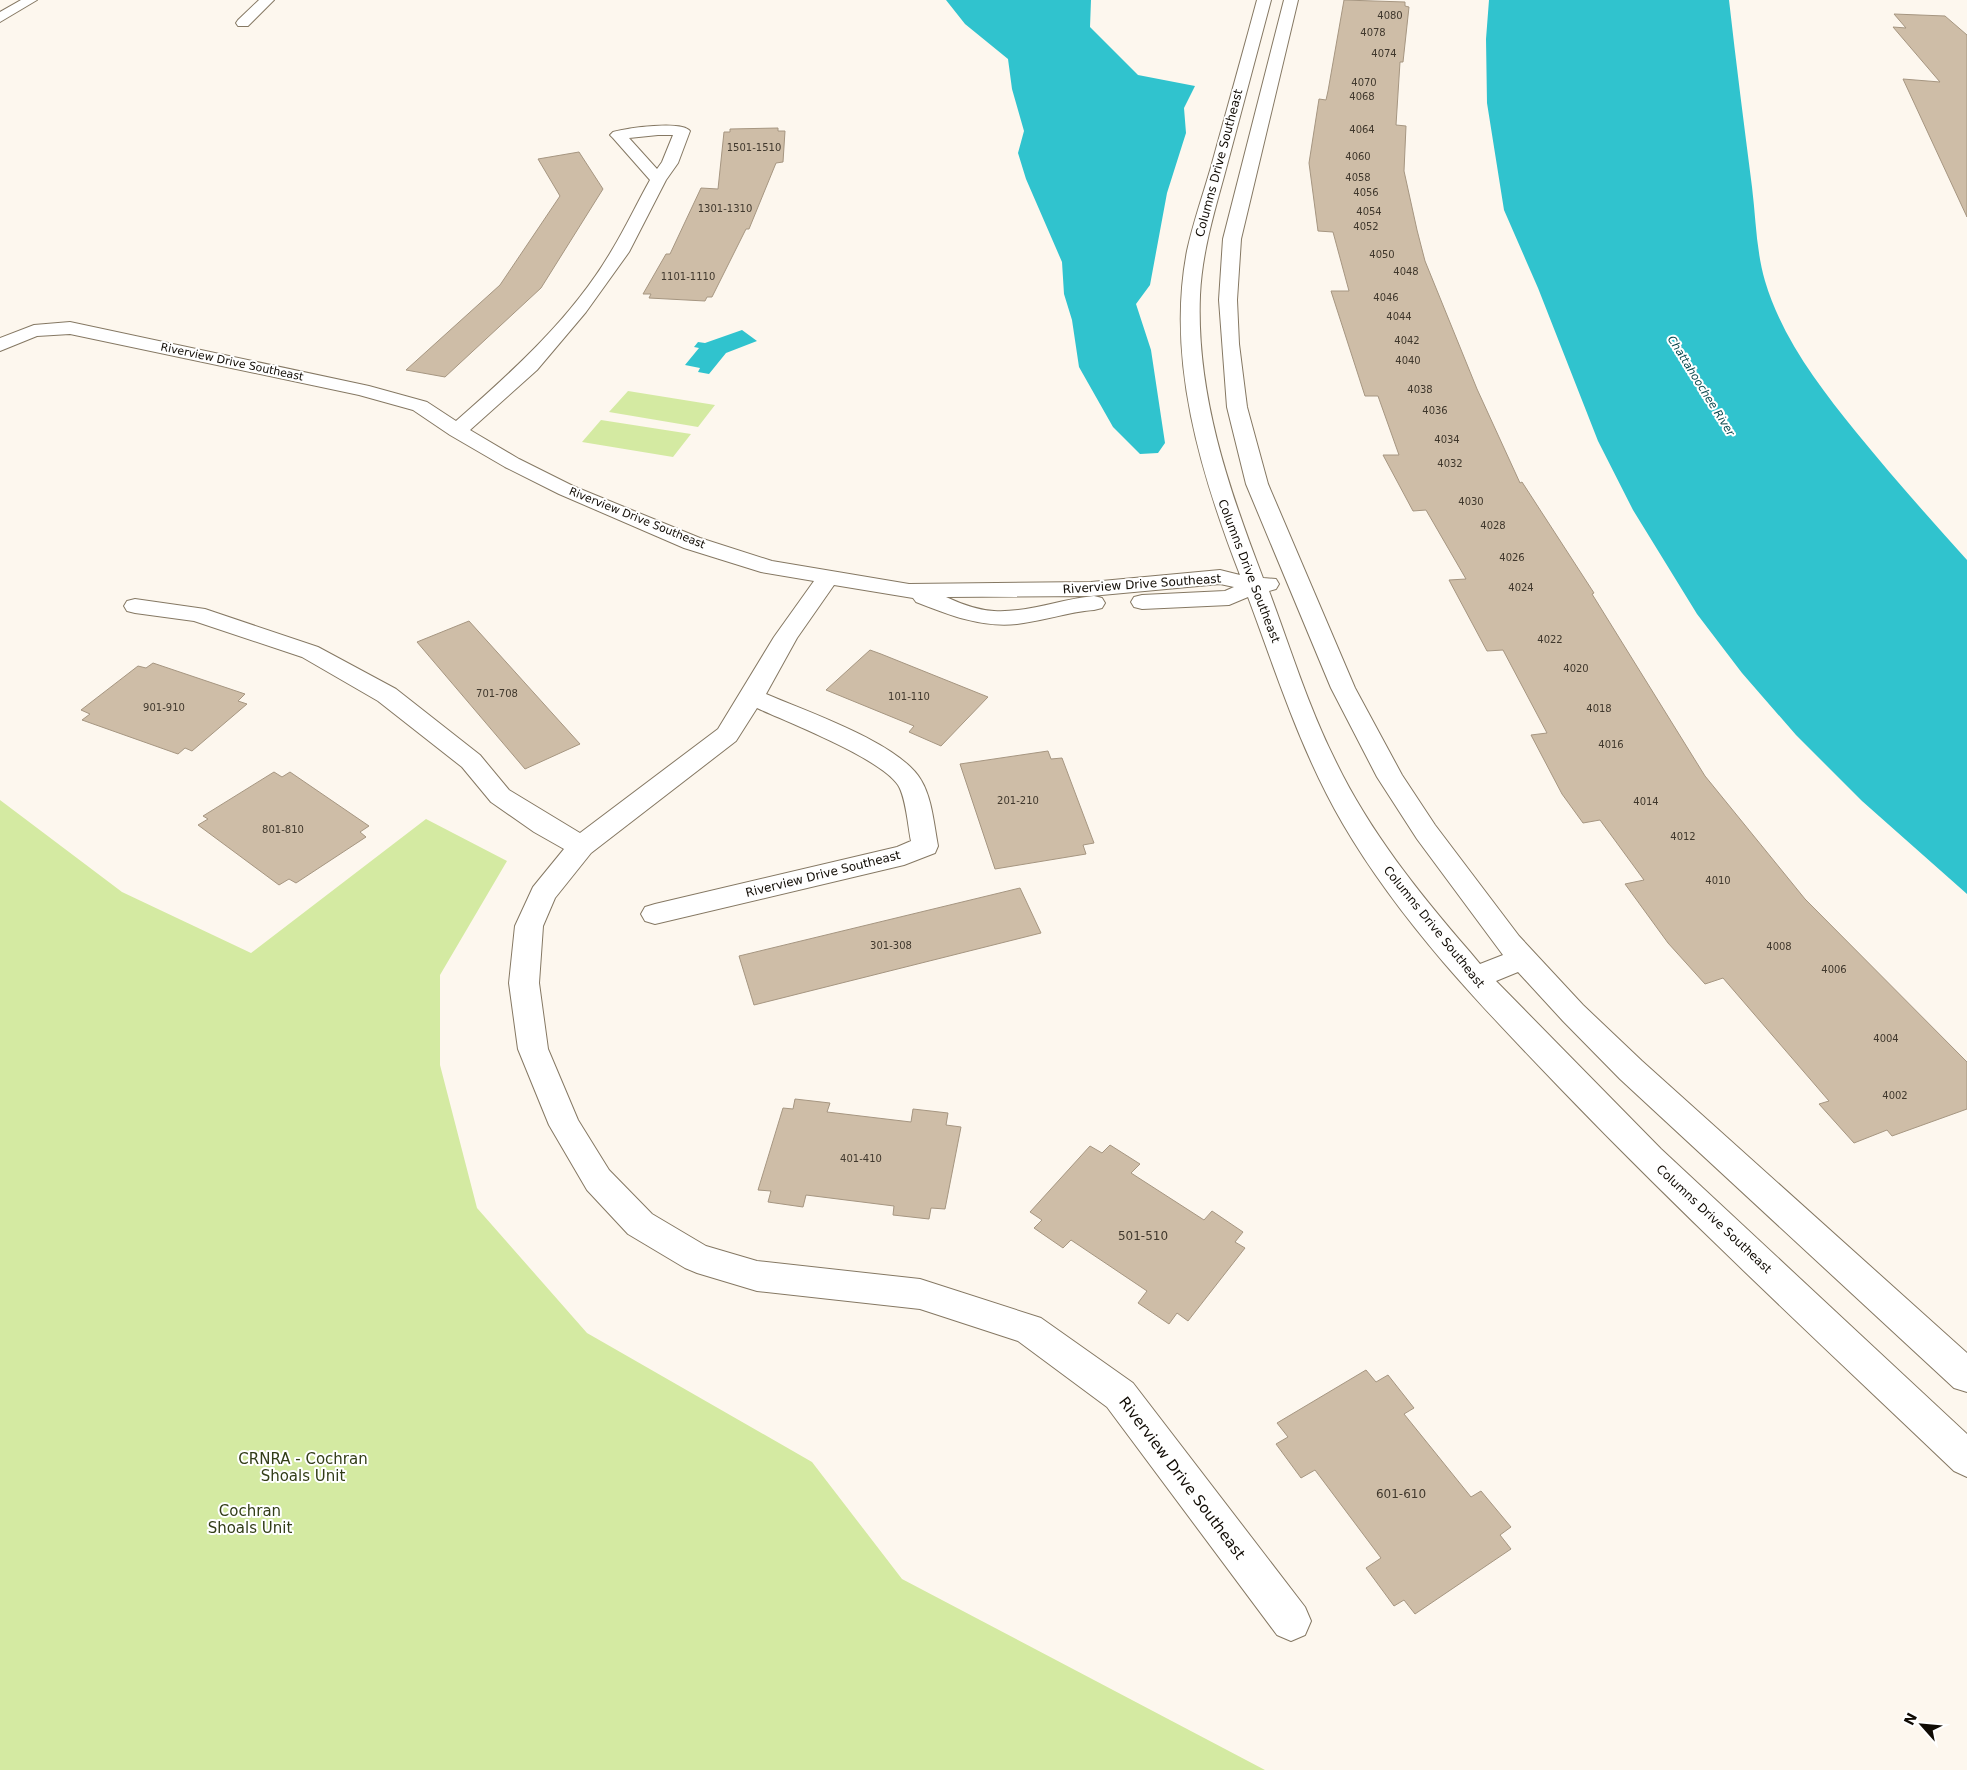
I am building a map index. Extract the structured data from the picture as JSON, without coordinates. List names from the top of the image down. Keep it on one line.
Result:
{"streets":{"street":["Columns Drive Southeast","Riverview Drive Southeast"]},"crossings":[["Columns Drive Southeast","Riverview Drive Southeast"]],"water":["Chattahoochee River"],"parks":["CRNRA - Cochran Shoals Unit","Cochran Shoals Unit"],"house_numbers":["4080","4078","4074","4070","4068","4064","1501-1510","4060","4058","4056","1301-1310","4054","4052","4050","4048","1101-1110","4046","4044","4042","4040","4038","4036","4034","4032","4030","4028","4026","4024","4022","4020","701-708","101-110","901-910","4018","4016","201-210","4014","801-810","4012","4010","301-308","4008","4006","4004","4002","401-410","501-510","601-610"],"north":"top left"}
